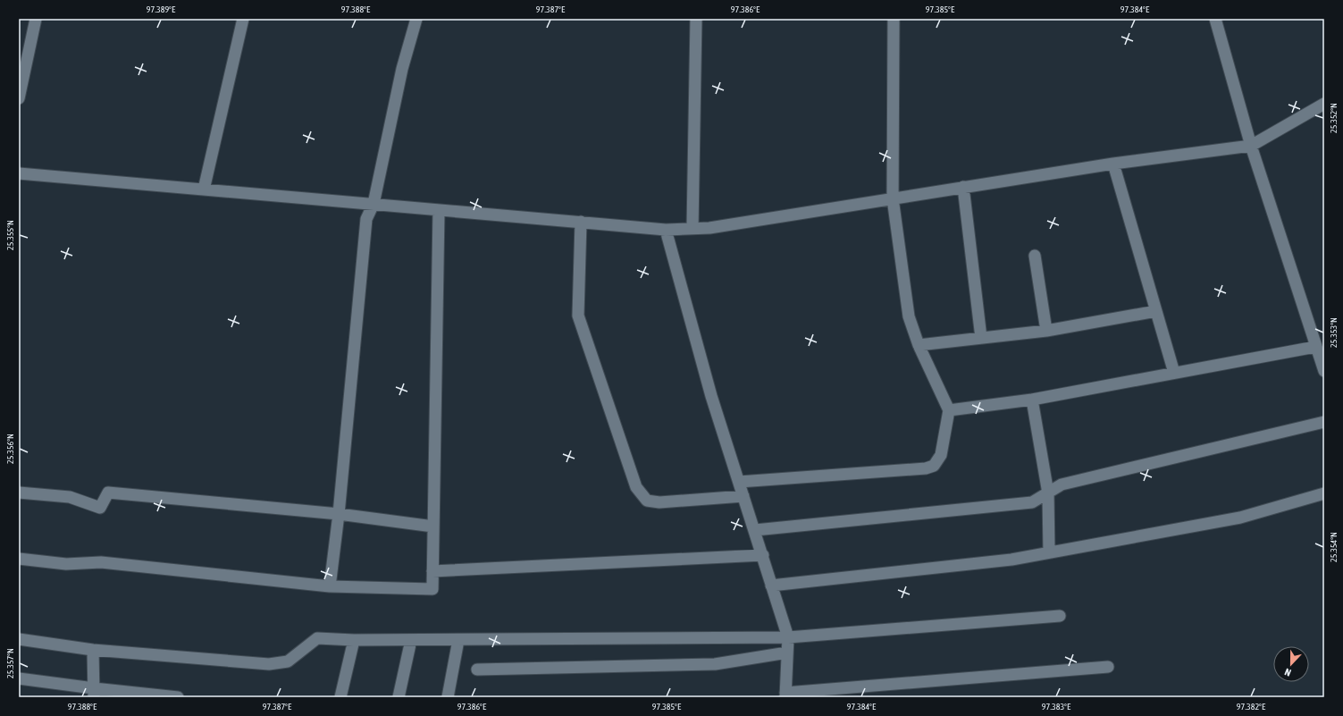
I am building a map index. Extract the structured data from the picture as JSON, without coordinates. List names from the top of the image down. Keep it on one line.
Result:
{"north":"bottom","coordinates":["97.389°E","97.388°E","97.387°E","97.386°E","97.385°E","97.384°E","25.352°N","25.355°N","25.353°N","25.356°N","25.354°N","25.357°N","97.383°E","97.382°E"]}
